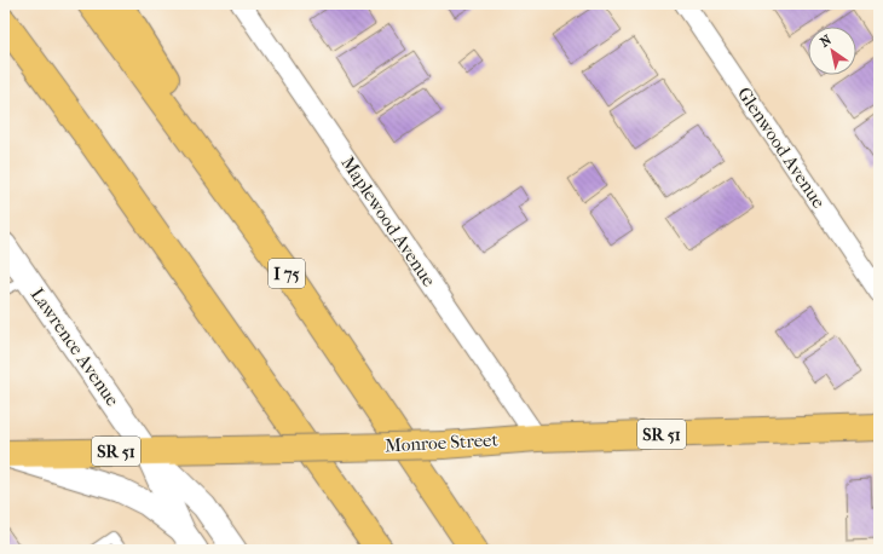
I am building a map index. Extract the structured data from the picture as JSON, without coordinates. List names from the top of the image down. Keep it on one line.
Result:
{"streets":{"main road":["I 75","SR 51","Monroe Street"],"street":["Glenwood Avenue","Maplewood Avenue","Lawrence Avenue"]},"crossings":[["Maplewood Avenue","Monroe Street"],["Lawrence Avenue","Monroe Street"]],"north":"top left"}
